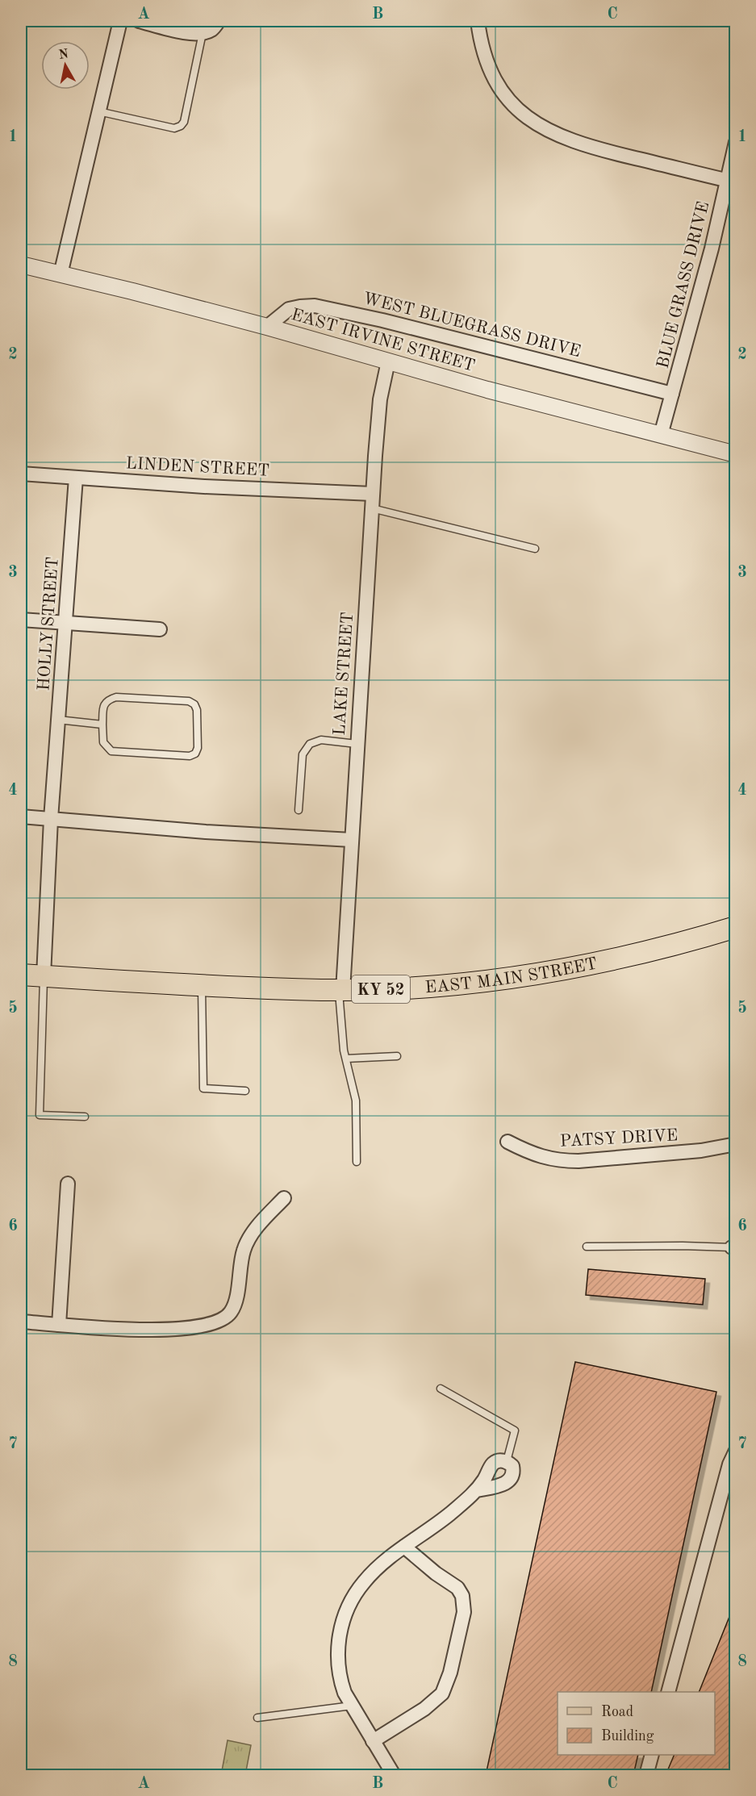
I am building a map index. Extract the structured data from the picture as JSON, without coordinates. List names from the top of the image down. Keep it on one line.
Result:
{"streets":{"main road":["EAST MAIN STREET","KY 52"],"street":["BLUE GRASS DRIVE","WEST BLUEGRASS DRIVE","EAST IRVINE STREET","LINDEN STREET","HOLLY STREET","LAKE STREET","PATSY DRIVE"]},"crossings":[["BLUE GRASS DRIVE","WEST BLUEGRASS DRIVE"],["BLUE GRASS DRIVE","EAST IRVINE STREET"],["WEST BLUEGRASS DRIVE","EAST IRVINE STREET"],["EAST IRVINE STREET","LAKE STREET"],["LINDEN STREET","HOLLY STREET"],["LINDEN STREET","LAKE STREET"],["HOLLY STREET","EAST MAIN STREET"],["LAKE STREET","EAST MAIN STREET"]],"legend":["Road","Building"],"north":"top","grid":{"columns":["A","B","C"],"rows":["1","2","3","4","5","6","7","8"]}}
